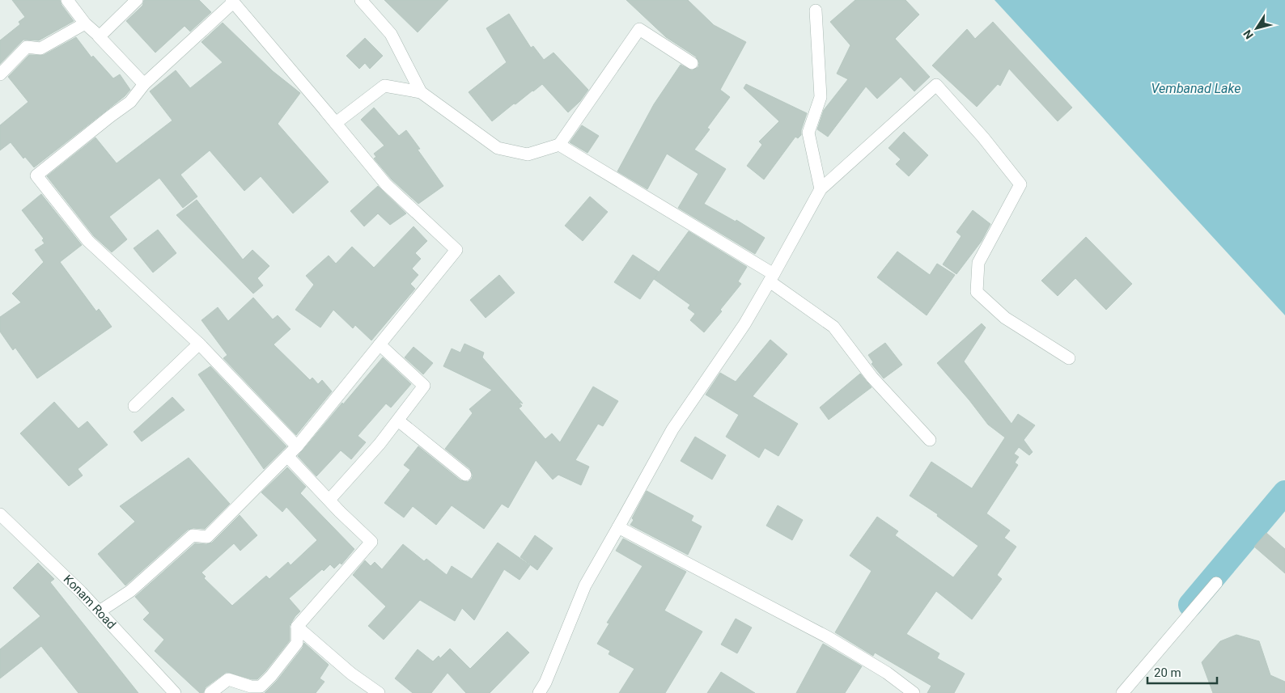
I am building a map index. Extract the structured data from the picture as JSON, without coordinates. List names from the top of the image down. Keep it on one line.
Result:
{"streets":{"street":["Konam Road"]},"water":["Vembanad Lake"],"scale_bar":"20 m","north":"bottom left"}
